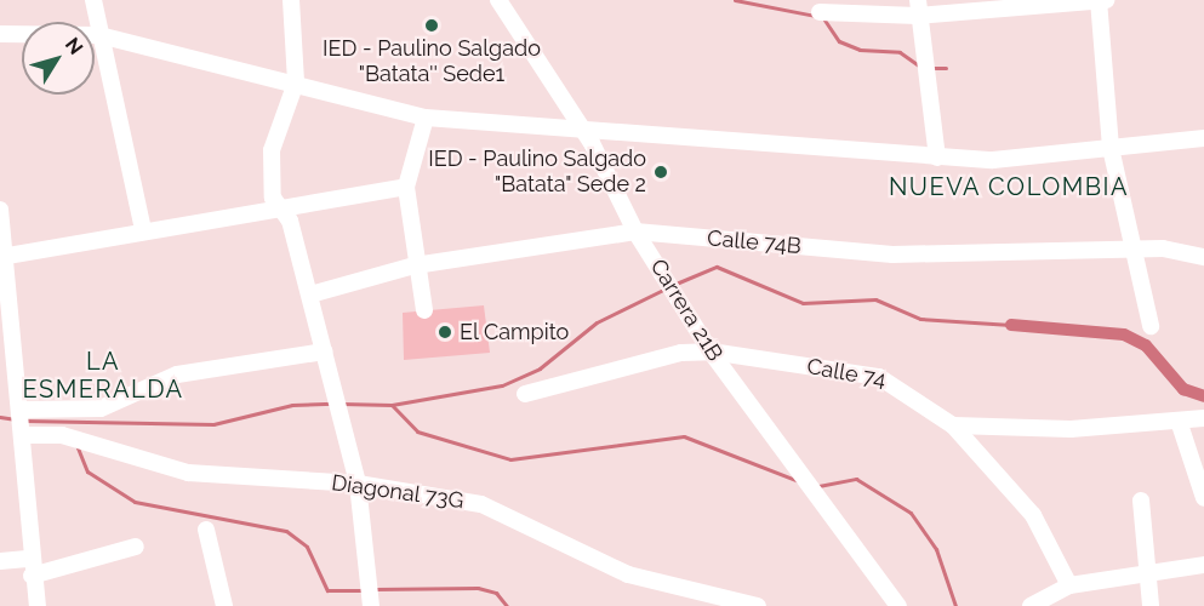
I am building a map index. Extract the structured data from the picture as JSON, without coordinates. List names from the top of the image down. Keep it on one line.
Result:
{"streets":{"street":["Calle 74B","Carrera 21B","Calle 74","Diagonal 73G"]},"crossings":[["Calle 74B","Carrera 21B"],["Carrera 21B","Calle 74"]],"districts":["NUEVA COLOMBIA","LA ESMERALDA"],"places":["IED - Paulino Salgado \"Batata'' Sede1","IED - Paulino Salgado \"Batata\" Sede 2","El Campito"],"north":"top right"}
